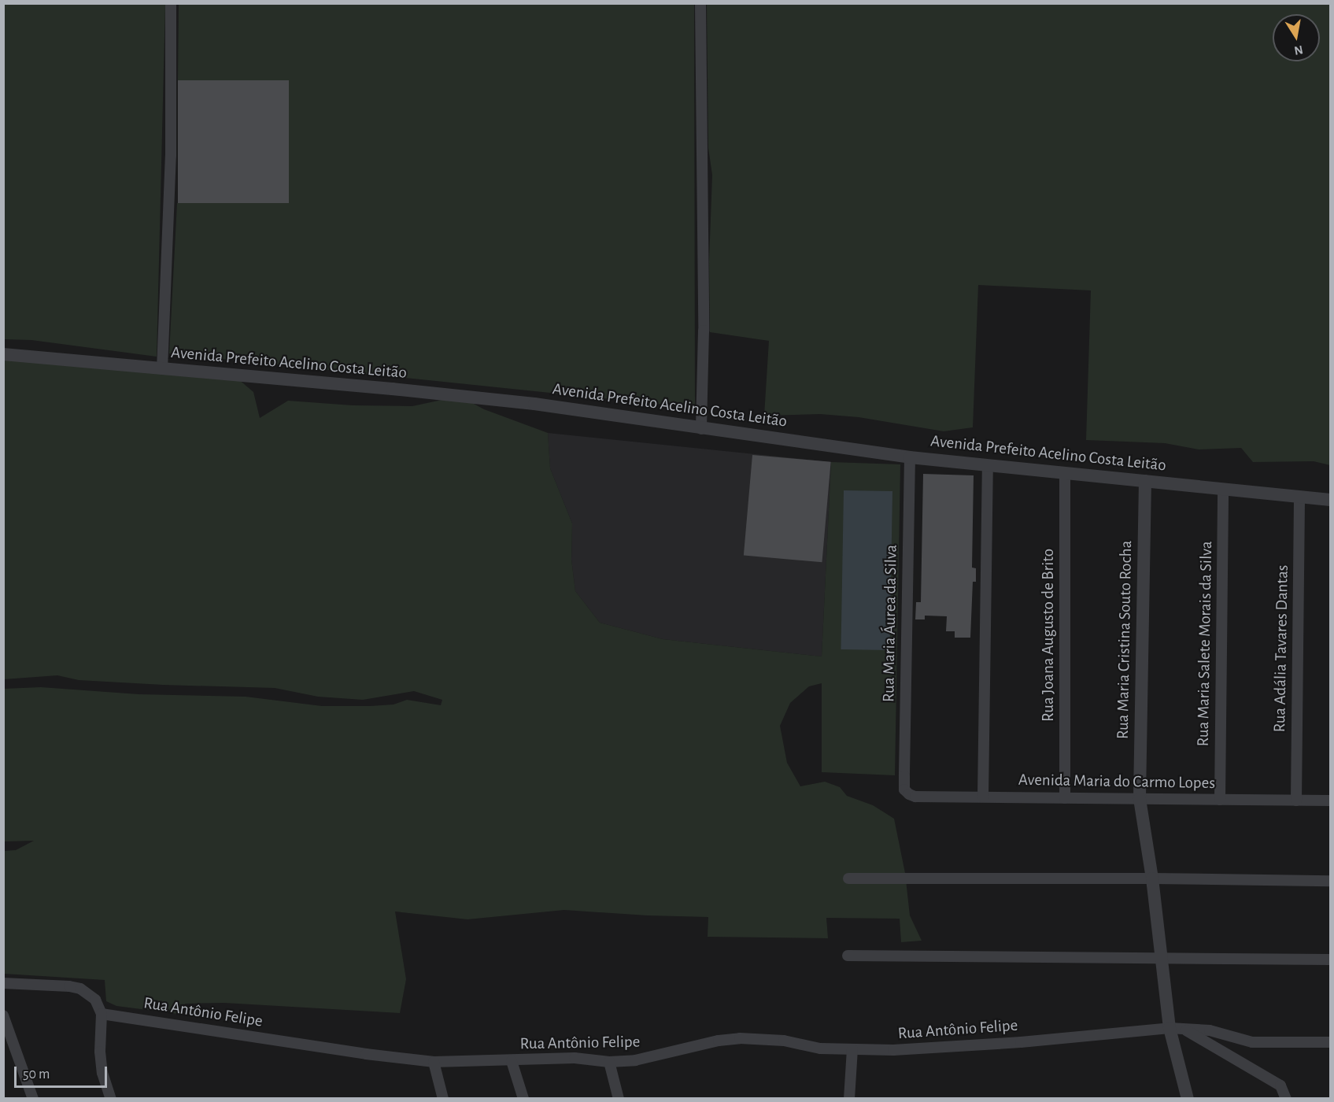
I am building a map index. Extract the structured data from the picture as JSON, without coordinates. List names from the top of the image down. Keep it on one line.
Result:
{"streets":{"street":["Avenida Prefeito Acelino Costa Leitão","Rua Maria Áurea da Silva","Rua Joana Augusto de Brito","Rua Maria Cristina Souto Rocha","Rua Maria Salete Morais da Silva","Rua Adália Tavares Dantas","Avenida Maria do Carmo Lopes","Rua Antônio Felipe"]},"crossings":[["Avenida Prefeito Acelino Costa Leitão","Rua Maria Áurea da Silva"],["Avenida Prefeito Acelino Costa Leitão","Rua Joana Augusto de Brito"],["Avenida Prefeito Acelino Costa Leitão","Rua Maria Cristina Souto Rocha"],["Avenida Prefeito Acelino Costa Leitão","Rua Maria Salete Morais da Silva"],["Avenida Prefeito Acelino Costa Leitão","Rua Adália Tavares Dantas"],["Rua Maria Áurea da Silva","Avenida Maria do Carmo Lopes"],["Rua Joana Augusto de Brito","Avenida Maria do Carmo Lopes"],["Rua Maria Cristina Souto Rocha","Avenida Maria do Carmo Lopes"],["Rua Maria Cristina Souto Rocha","Rua Antônio Felipe"],["Rua Maria Salete Morais da Silva","Avenida Maria do Carmo Lopes"],["Rua Adália Tavares Dantas","Avenida Maria do Carmo Lopes"]],"scale_bar":"50 m","north":"bottom"}
